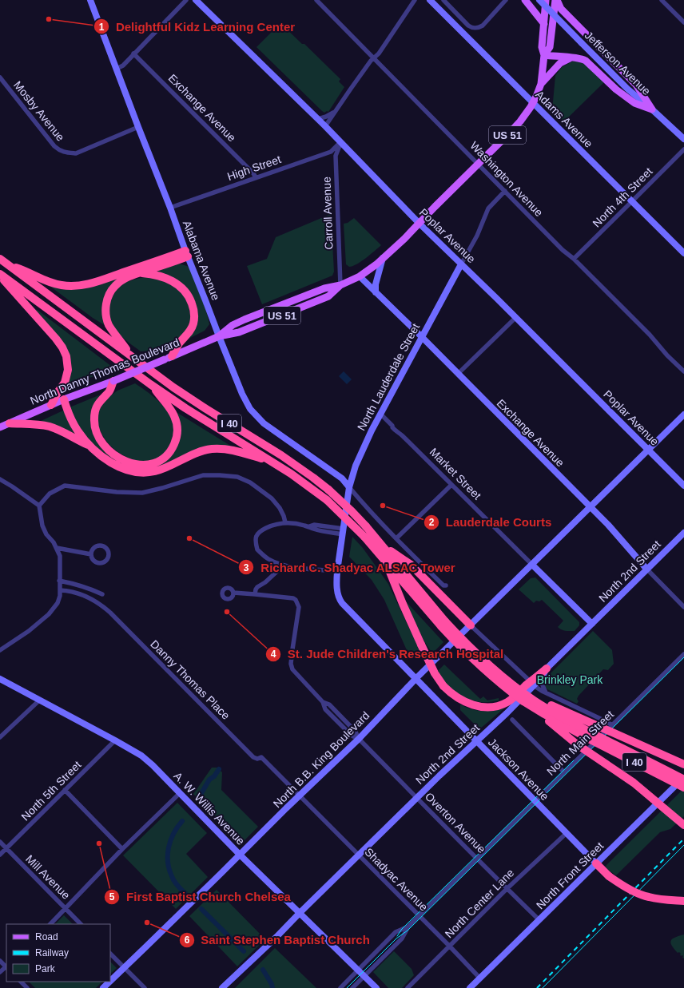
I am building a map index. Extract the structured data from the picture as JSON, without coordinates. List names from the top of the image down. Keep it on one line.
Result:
{"streets":{"highway":["I 40"],"main road":["US 51","North Danny Thomas Boulevard"],"street":["Jefferson Avenue","Exchange Avenue","Mosby Avenue","Adams Avenue","High Street","Washington Avenue","North 4th Street","Carroll Avenue","Poplar Avenue","Alabama Avenue","North Lauderdale Street","Market Street","North 2nd Street","Danny Thomas Place","North Main Street","North B.B. King Boulevard","Jackson Avenue","North 5th Street","A. W. Willis Avenue","Overton Avenue","North Front Street","Mill Avenue","Shadyac Avenue","North Center Lane"]},"crossings":[["Exchange Avenue","High Street"],["Exchange Avenue","North Danny Thomas Boulevard"],["Exchange Avenue","North Lauderdale Street"],["Exchange Avenue","North 2nd Street"],["Exchange Avenue","North B.B. King Boulevard"],["Mosby Avenue","Alabama Avenue"],["Adams Avenue","North 4th Street"],["Adams Avenue","North Danny Thomas Boulevard"],["High Street","Carroll Avenue"],["High Street","Poplar Avenue"],["High Street","Alabama Avenue"],["Washington Avenue","North 4th Street"],["Washington Avenue","North Danny Thomas Boulevard"],["Washington Avenue","North Lauderdale Street"],["Carroll Avenue","Poplar Avenue"],["Carroll Avenue","North Danny Thomas Boulevard"],["Poplar Avenue","North Danny Thomas Boulevard"],["Poplar Avenue","North Lauderdale Street"],["Poplar Avenue","North B.B. King Boulevard"],["Alabama Avenue","North Danny Thomas Boulevard"],["Alabama Avenue","North Lauderdale Street"],["North Lauderdale Street","Market Street"],["North Lauderdale Street","Jackson Avenue"],["I 40","North Front Street"],["Market Street","North 2nd Street"],["Market Street","North B.B. King Boulevard"],["North 2nd Street","Jackson Avenue"],["North 2nd Street","A. W. Willis Avenue"],["North 2nd Street","Overton Avenue"],["North 2nd Street","Shadyac Avenue"],["Danny Thomas Place","North B.B. King Boulevard"],["Danny Thomas Place","Shadyac Avenue"],["North Main Street","Jackson Avenue"],["North Main Street","A. W. Willis Avenue"],["North Main Street","Overton Avenue"],["North Main Street","Shadyac Avenue"],["North B.B. King Boulevard","Jackson Avenue"],["North B.B. King Boulevard","A. W. Willis Avenue"],["North B.B. King Boulevard","Overton Avenue"],["North B.B. King Boulevard","Shadyac Avenue"],["Jackson Avenue","North Front Street"],["Jackson Avenue","North Center Lane"],["North 5th Street","A. W. Willis Avenue"],["North 5th Street","Mill Avenue"],["Overton Avenue","North Front Street"],["Overton Avenue","North Center Lane"],["North Front Street","Shadyac Avenue"],["Shadyac Avenue","North Center Lane"]],"parks":["Brinkley Park"],"places":["Delightful Kidz Learning Center","Lauderdale Courts","Richard C. Shadyac ALSAC Tower","St. Jude Children's Research Hospital","First Baptist Church Chelsea","Saint Stephen Baptist Church"],"legend":["Road","Railway","Park"]}
